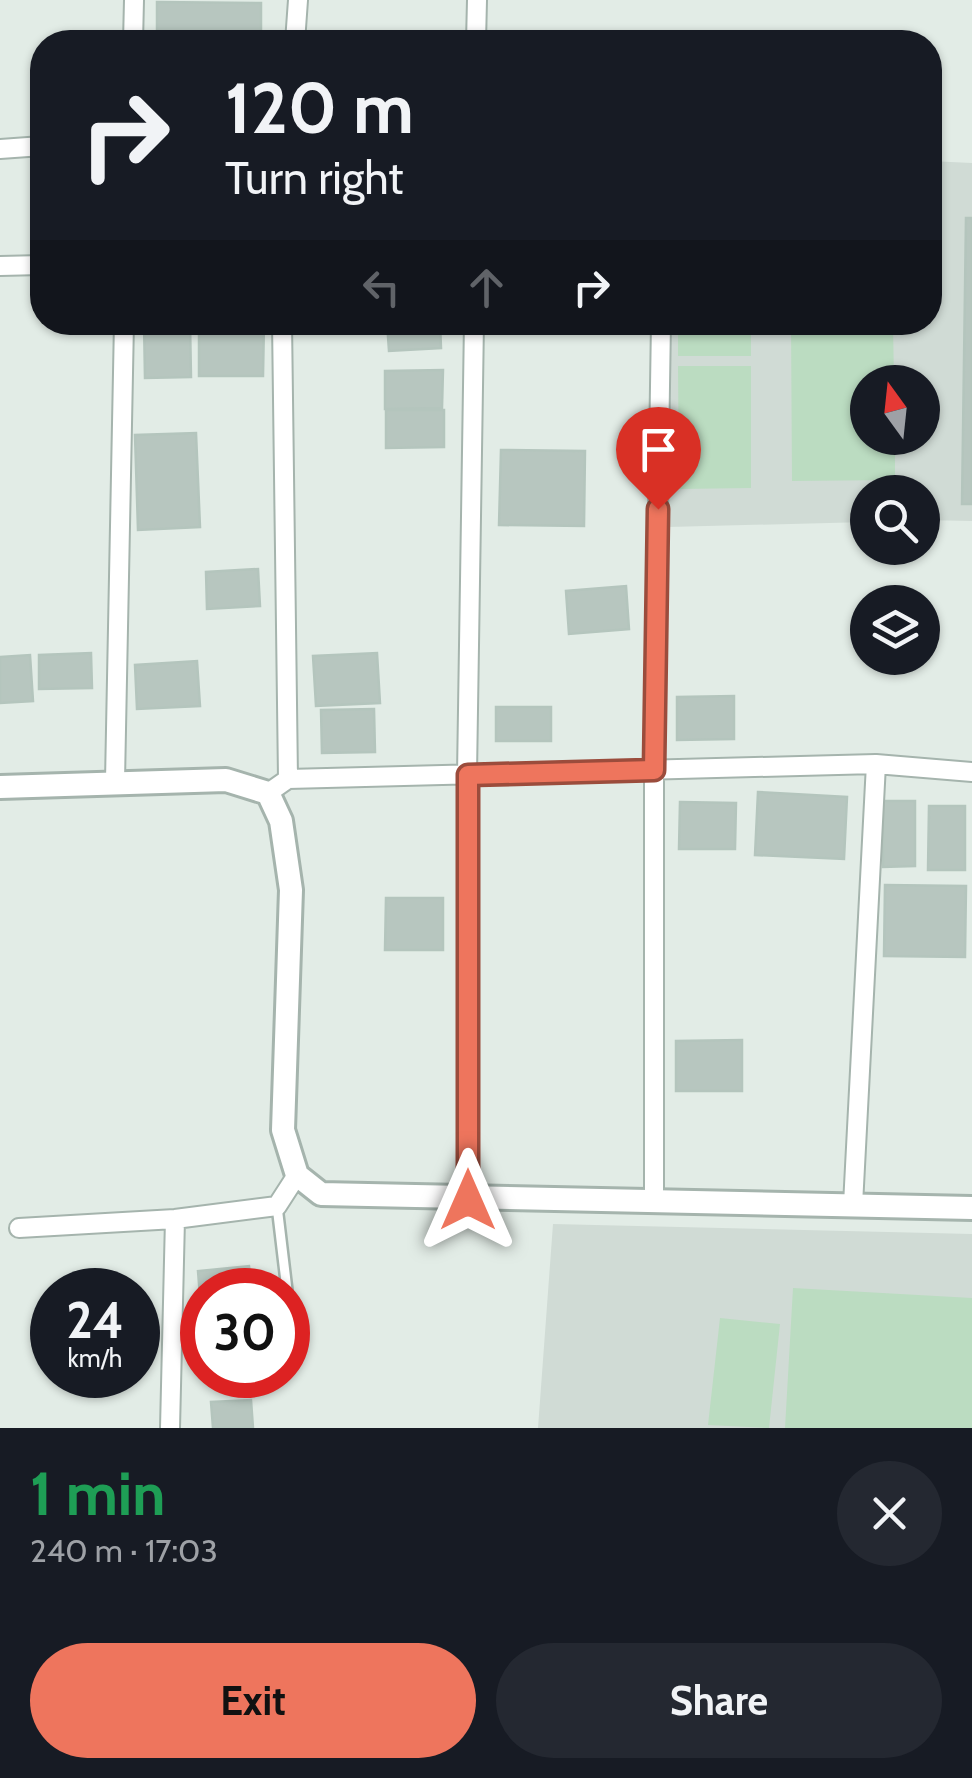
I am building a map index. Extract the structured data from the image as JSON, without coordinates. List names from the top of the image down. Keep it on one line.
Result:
{"north":"top","page":{"turn":["120 m","Turn right"],"speed":"24 km/h","limit":"30","heading":["1 min","240 m · 17:03"],"buttons":["Exit","Share"]}}
